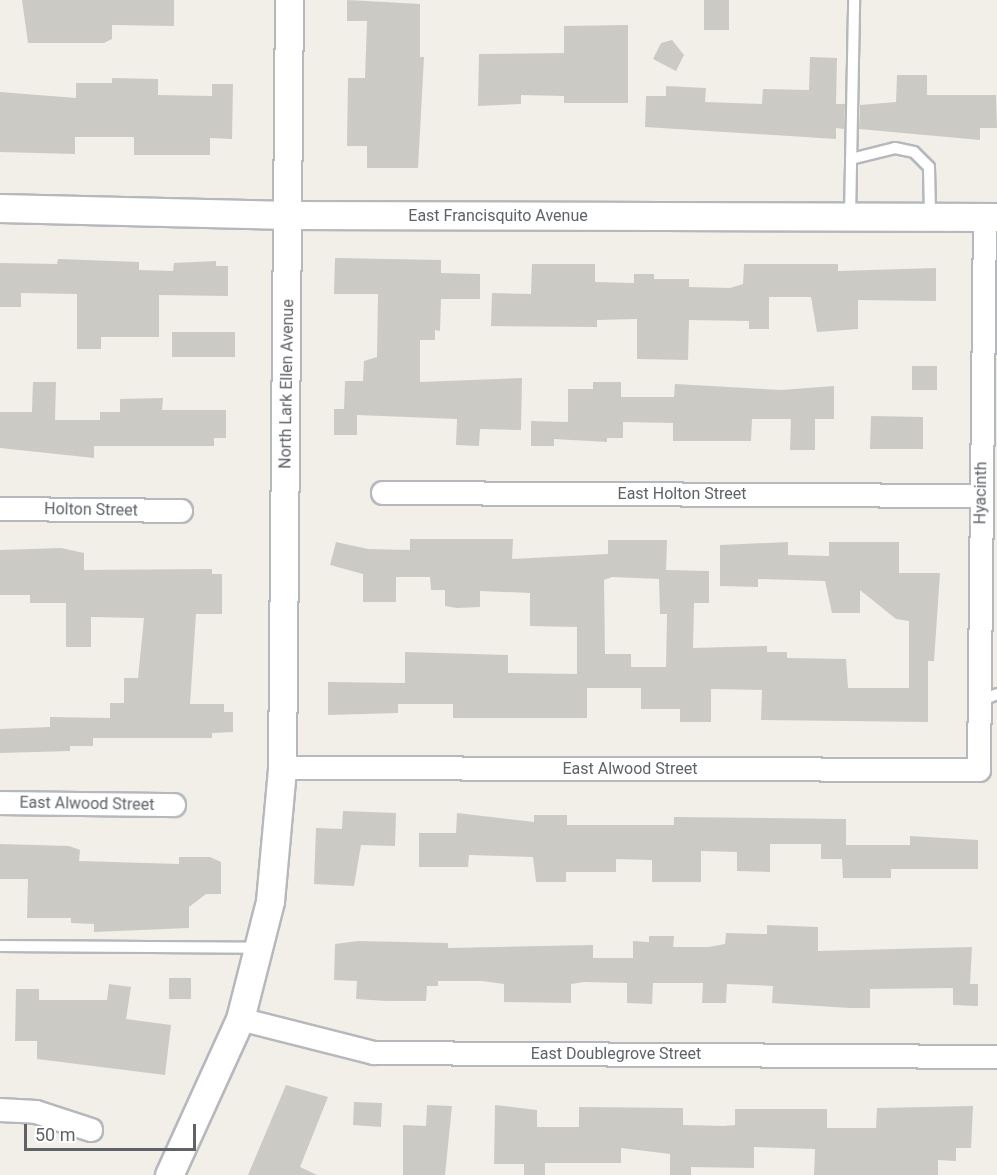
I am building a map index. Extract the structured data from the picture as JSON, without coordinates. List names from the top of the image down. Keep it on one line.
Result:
{"streets":{"street":["East Francisquito Avenue","North Lark Ellen Avenue","Hyacinth","East Holton Street","Holton Street","East Alwood Street","East Doublegrove Street"]},"crossings":[["East Francisquito Avenue","North Lark Ellen Avenue"],["East Francisquito Avenue","Hyacinth"],["North Lark Ellen Avenue","East Alwood Street"],["North Lark Ellen Avenue","East Doublegrove Street"],["Hyacinth","East Holton Street"],["Hyacinth","East Alwood Street"]],"scale_bar":"50 m"}
